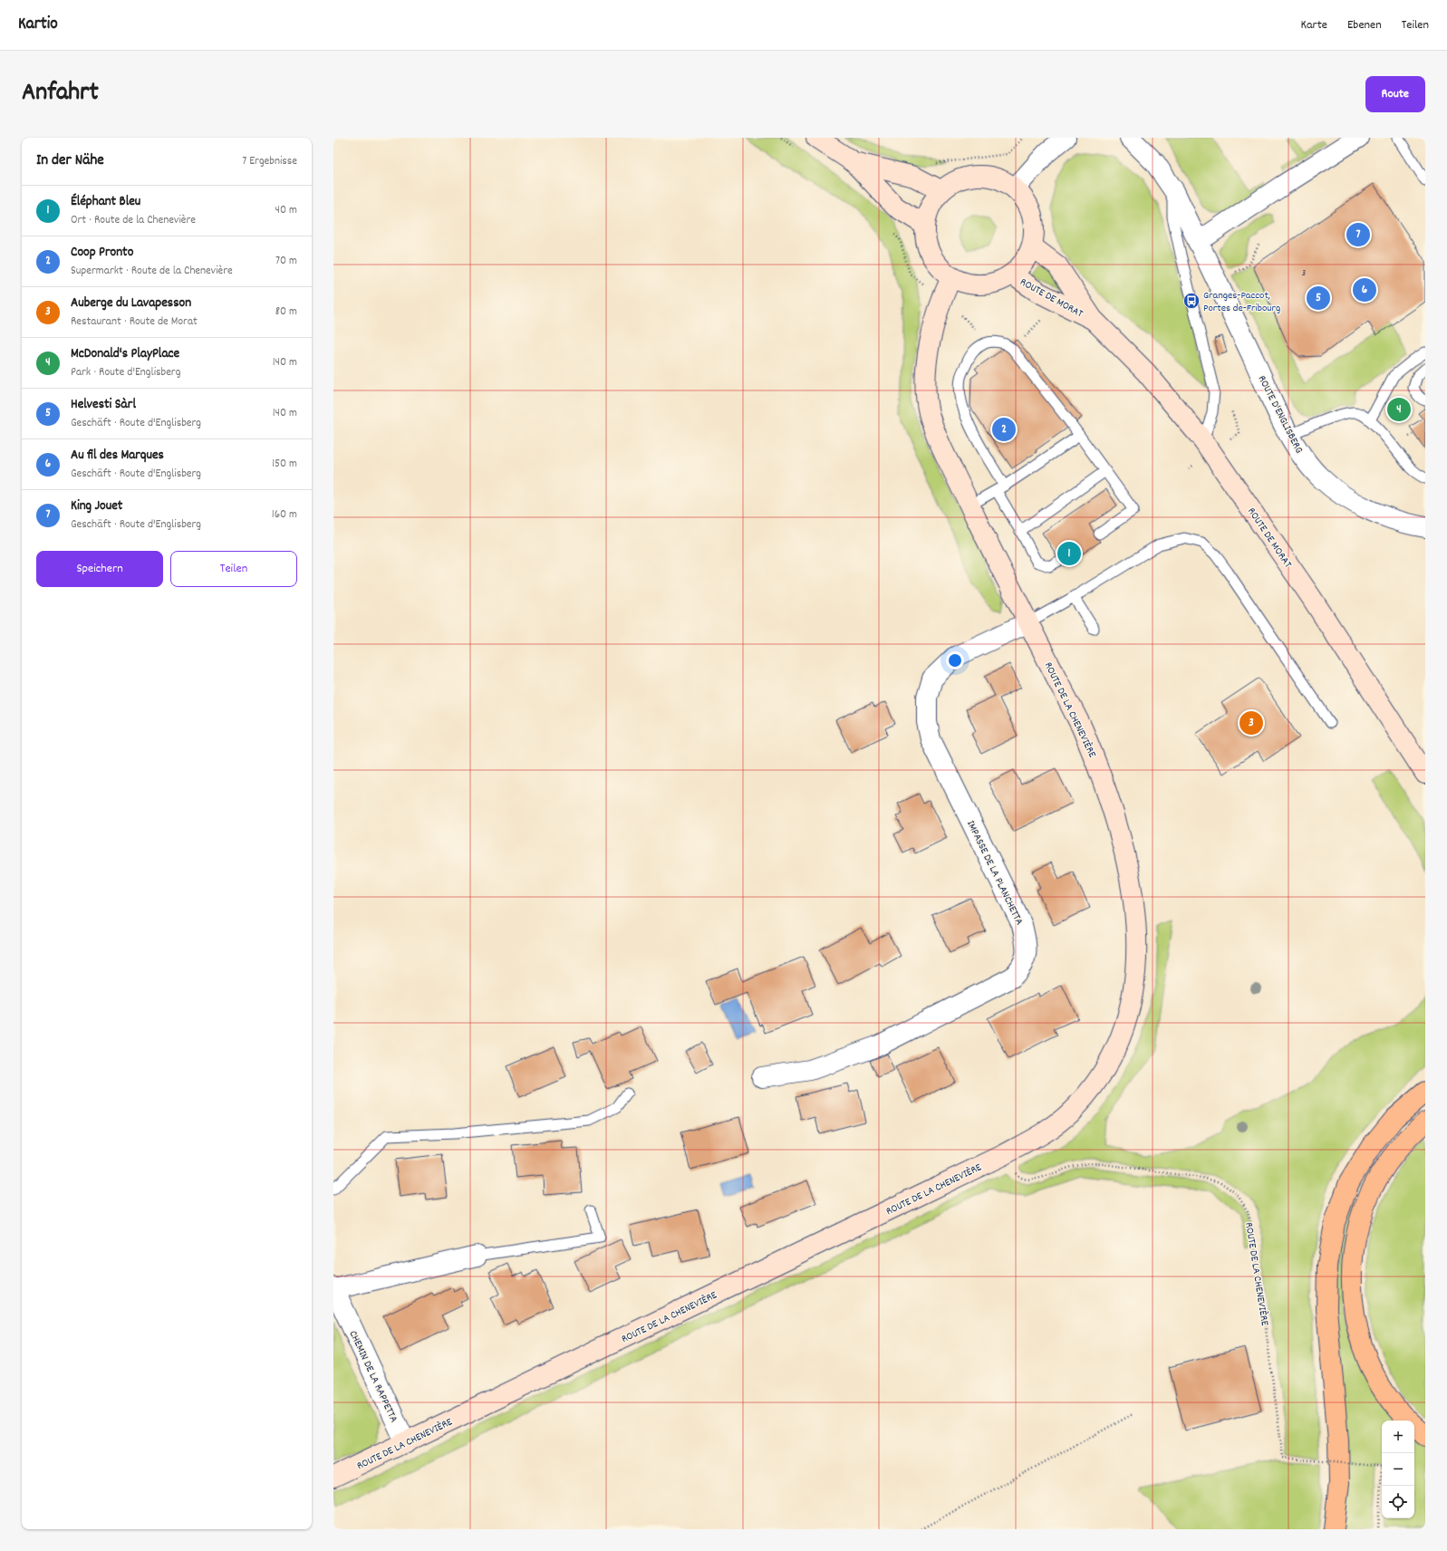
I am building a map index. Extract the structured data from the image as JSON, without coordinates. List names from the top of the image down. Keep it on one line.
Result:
{"streets":{"street":["ROUTE DE MORAT","ROUTE D'ENGLISBERG","ROUTE DE LA CHENEVIÈRE","IMPASSE DE LA PLANCHETTA","CHEMIN DE LA RAPPETTA"]},"crossings":[["ROUTE DE MORAT","ROUTE DE LA CHENEVIÈRE"],["ROUTE DE LA CHENEVIÈRE","IMPASSE DE LA PLANCHETTA"],["ROUTE DE LA CHENEVIÈRE","CHEMIN DE LA RAPPETTA"]],"places":{"bus stop":["Granges-Paccot, Portes de-Fribourg"]},"house_numbers":["3"],"page":{"header":"Kartio","nav":["Karte","Ebenen","Teilen"],"title":"Anfahrt","buttons":["Route",["Speichern","Teilen"]],"heading":["In der Nähe","7 Ergebnisse"],"list":[{"mark":"1","name":"Éléphant Bleu","note":"Ort · Route de la Chenevière","value":"40 m"},{"mark":"2","name":"Coop Pronto","note":"Supermarkt · Route de la Chenevière","value":"70 m"},{"mark":"3","name":"Auberge du Lavapesson","note":"Restaurant · Route de Morat","value":"80 m"},{"mark":"4","name":"McDonald's PlayPlace","note":"Park · Route d'Englisberg","value":"140 m"},{"mark":"5","name":"Helvesti Sàrl","note":"Geschäft · Route d'Englisberg","value":"140 m"},{"mark":"6","name":"Au fil des Marques","note":"Geschäft · Route d'Englisberg","value":"150 m"},{"mark":"7","name":"King Jouet","note":"Geschäft · Route d'Englisberg","value":"160 m"}],"pins":["7","6","5","4","2","1","3"],"map_buttons":["+","−"]}}
